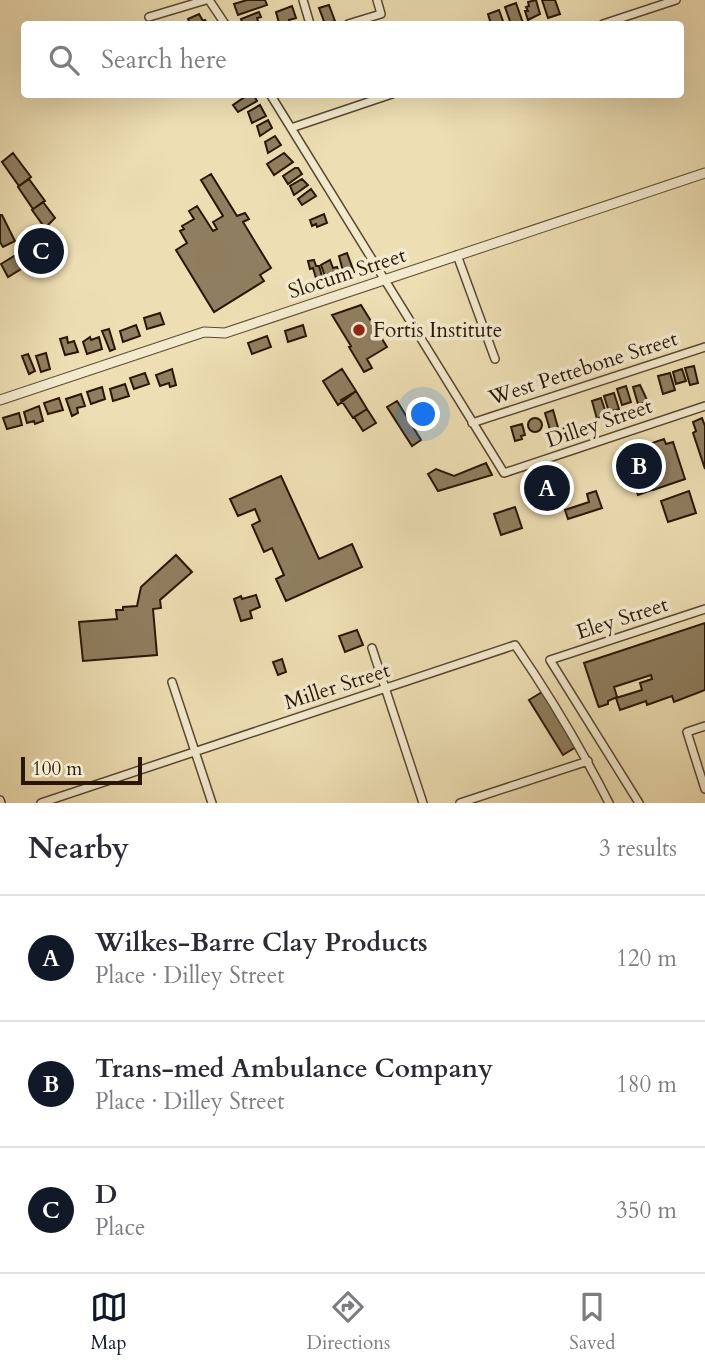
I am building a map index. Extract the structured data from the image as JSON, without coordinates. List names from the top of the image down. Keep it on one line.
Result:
{"streets":{"street":["Slocum Street","West Pettebone Street","Dilley Street","Eley Street","Miller Street"]},"crossings":[["West Pettebone Street","Dilley Street"]],"places":["Fortis Institute"],"scale_bar":"100 m","page":{"search":"Search here","pins":["C","B","A"],"scale":"100 m","heading":["Nearby","3 results"],"list":[{"mark":"A","name":"Wilkes-Barre Clay Products","note":"Place · Dilley Street","value":"120 m"},{"mark":"B","name":"Trans-med Ambulance Company","note":"Place · Dilley Street","value":"180 m"},{"mark":"C","name":"D","note":"Place","value":"350 m"}],"nav":["Map","Directions","Saved"]}}
